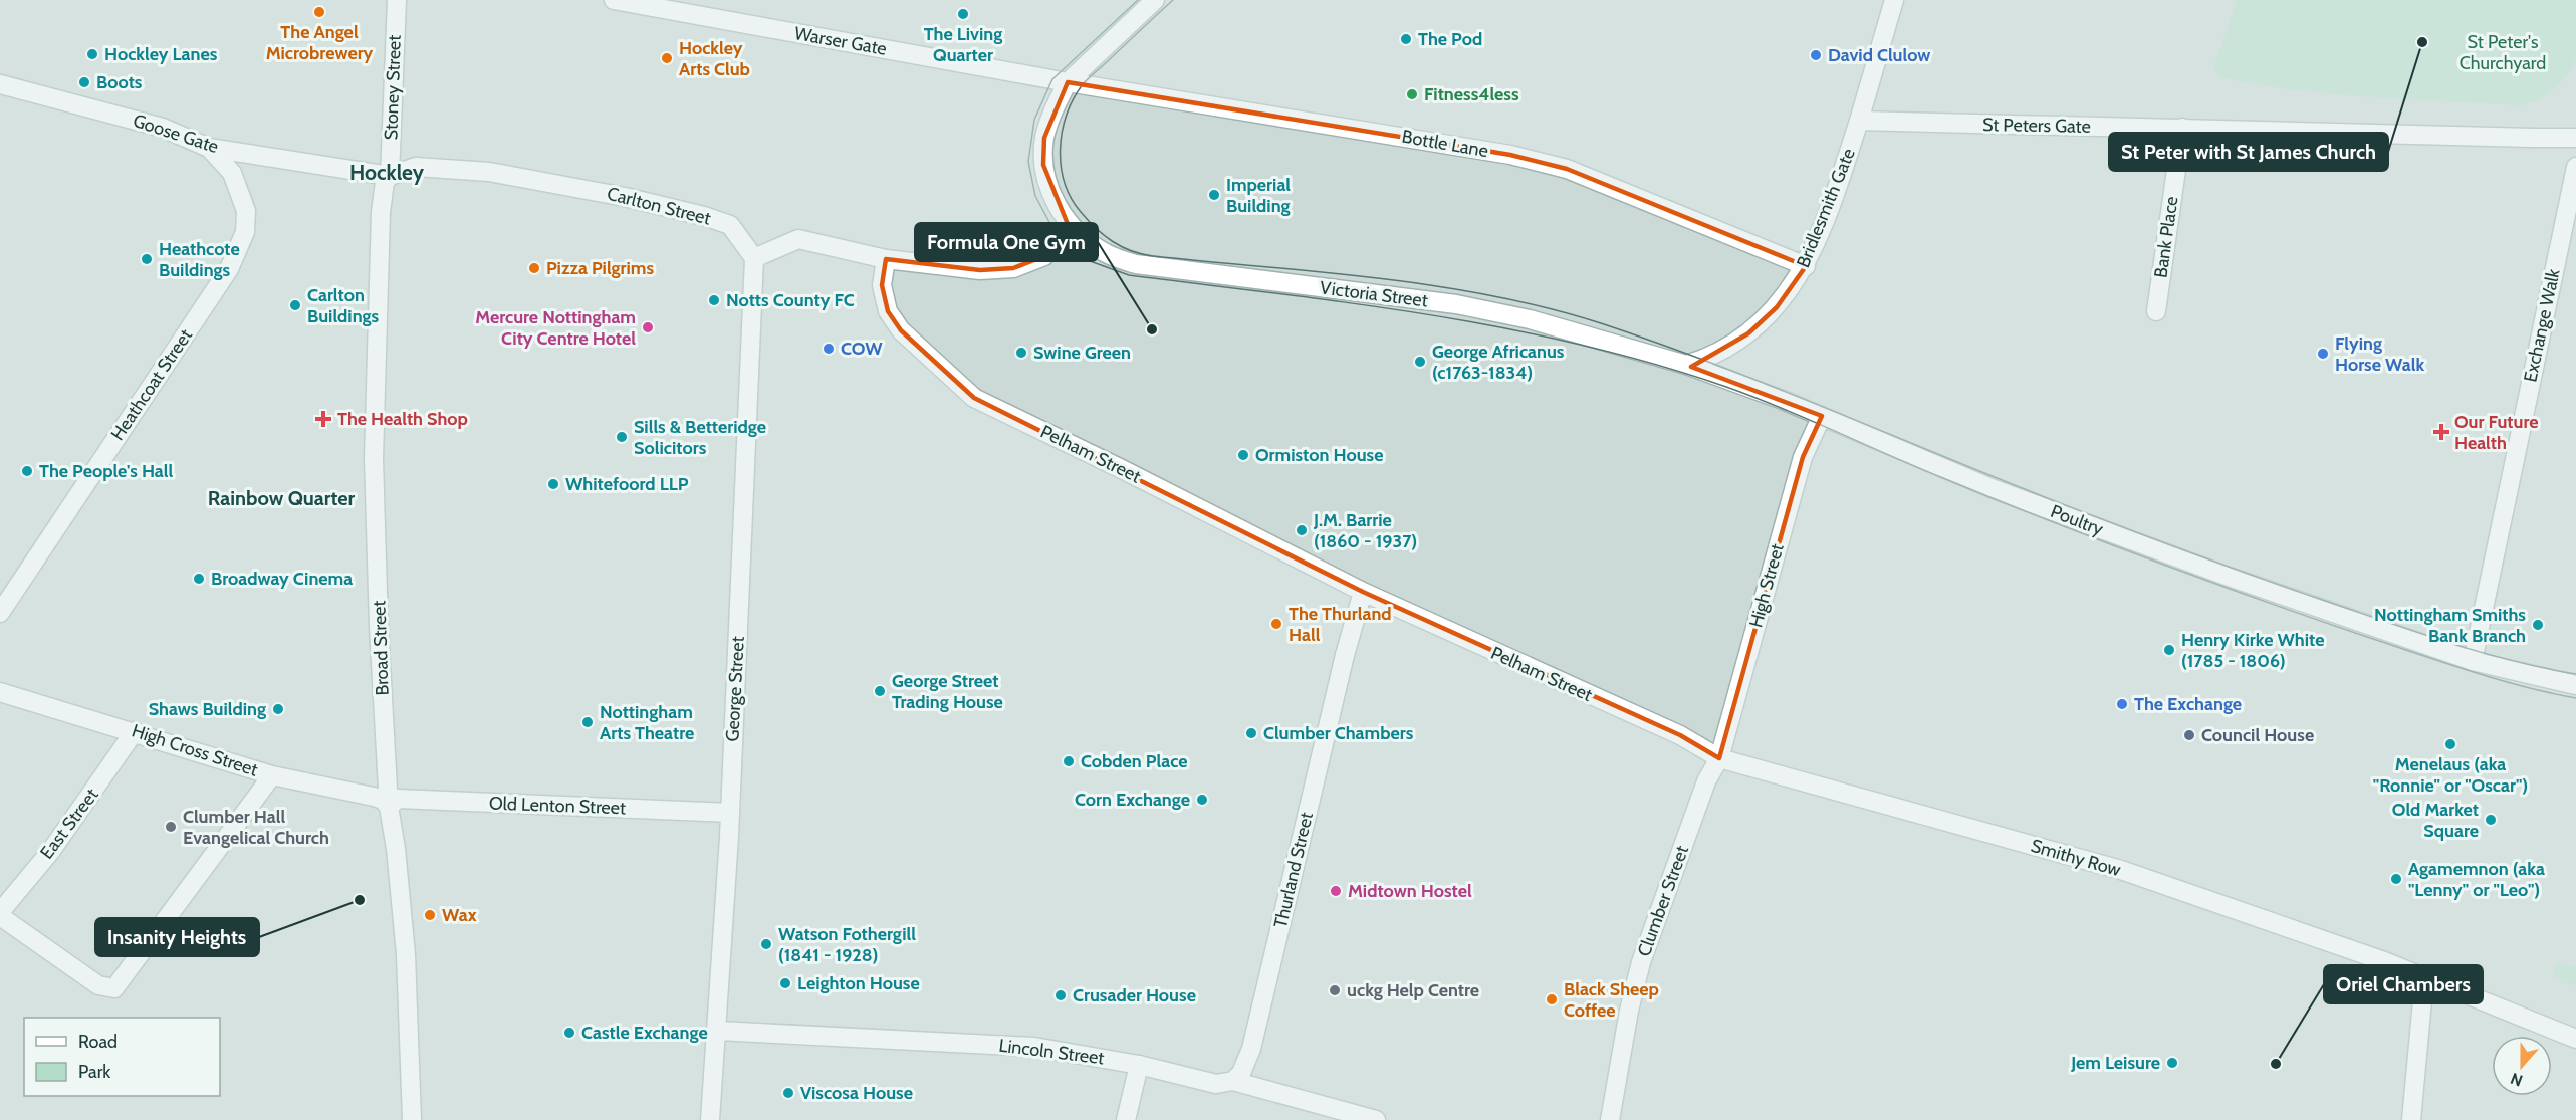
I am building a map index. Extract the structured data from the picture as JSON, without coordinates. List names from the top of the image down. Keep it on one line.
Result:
{"streets":{"street":["Warser Gate","Stoney Street","St Peters Gate","Goose Gate","Bottle Lane","Carlton Street","Bridlesmith Gate","Bank Place","Victoria Street","Exchange Walk","Heathcoat Street","Pelham Street","Poultry","High Street","Broad Street","George Street","High Cross Street","Old Lenton Street","East Street","Smithy Row","Thurland Street","Clumber Street","Lincoln Street"]},"crossings":[["Warser Gate","Bottle Lane"],["Stoney Street","Goose Gate"],["Stoney Street","Carlton Street"],["Stoney Street","Broad Street"],["St Peters Gate","Bridlesmith Gate"],["St Peters Gate","Bank Place"],["Goose Gate","Carlton Street"],["Goose Gate","Heathcoat Street"],["Goose Gate","Broad Street"],["Bottle Lane","Bridlesmith Gate"],["Carlton Street","Broad Street"],["Carlton Street","George Street"],["Bridlesmith Gate","Victoria Street"],["Bridlesmith Gate","Poultry"],["Victoria Street","Poultry"],["Exchange Walk","Poultry"],["Pelham Street","High Street"],["Pelham Street","Smithy Row"],["Pelham Street","Thurland Street"],["Pelham Street","Clumber Street"],["Poultry","High Street"],["High Street","Smithy Row"],["High Street","Clumber Street"],["Broad Street","High Cross Street"],["Broad Street","Old Lenton Street"],["George Street","Old Lenton Street"],["George Street","Lincoln Street"],["High Cross Street","Old Lenton Street"],["High Cross Street","East Street"],["Smithy Row","Clumber Street"],["Thurland Street","Lincoln Street"]],"districts":["Hockley","Rainbow Quarter"],"parks":["St Peter's Churchyard"],"places":{"other":["The Angel Microbrewery","The Living Quarter","The Pod","St Peter with St James Church","Hockley Lanes","David Clulow","Hockley Arts Club","Boots","Fitness4less","Imperial Building","Heathcote Buildings","Pizza Pilgrims","Notts County FC","Carlton Buildings","Mercure Nottingham City Centre Hotel","Formula One Gym","COW","Swine Green","Flying Horse Walk","George Africanus (c1763-1834)","Sills & Betteridge Solicitors","Ormiston House","The People's Hall","Whitefoord LLP","J.M. Barrie (1860 - 1937)","Broadway Cinema","The Thurland Hall","Nottingham Smiths Bank Branch","Henry Kirke White (1785 - 1806)","George Street Trading House","The Exchange","Shaws Building","Nottingham Arts Theatre","Clumber Chambers","Council House","Menelaus (aka \"Ronnie\" or \"Oscar\")","Cobden Place","Corn Exchange","Old Market Square","Clumber Hall Evangelical Church","Agamemnon (aka \"Lenny\" or \"Leo\")","Midtown Hostel","Insanity Heights","Wax","Watson Fothergill (1841 - 1928)","Leighton House","uckg Help Centre","Crusader House","Black Sheep Coffee","Castle Exchange","Jem Leisure","Oriel Chambers","Viscosa House"],"health":["The Health Shop","Our Future Health"]},"legend":["Road","Park"],"north":"bottom"}
